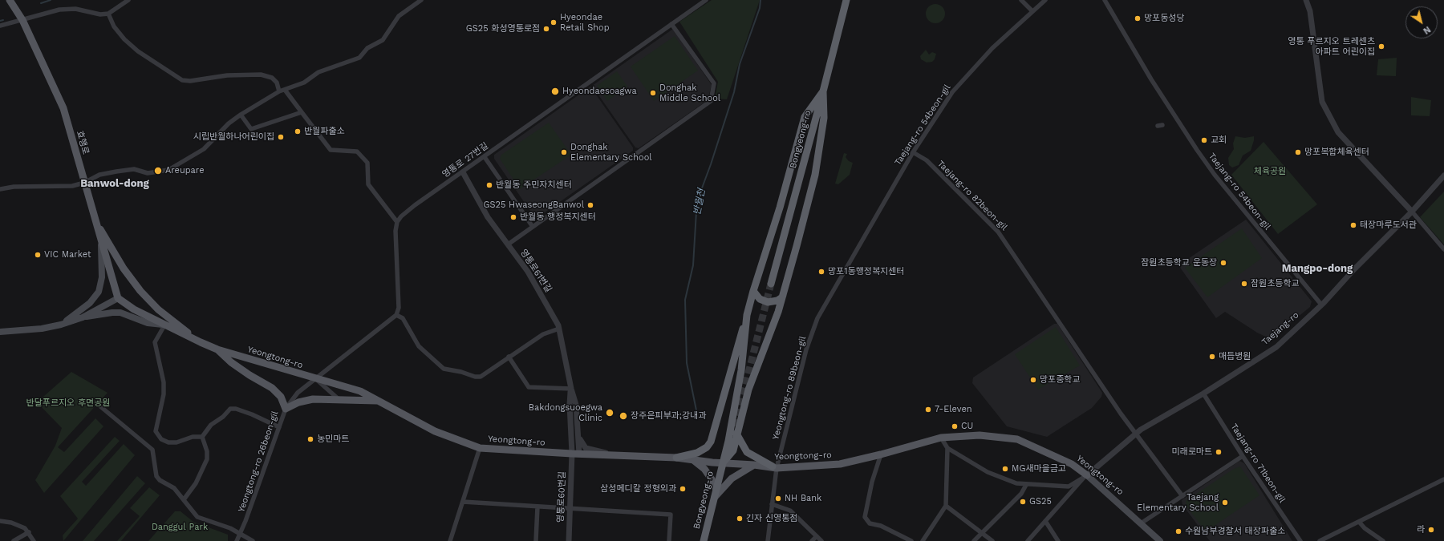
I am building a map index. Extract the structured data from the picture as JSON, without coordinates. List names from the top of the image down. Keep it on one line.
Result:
{"streets":{"highway":["Bongyeong-ro"],"main road":["효행로","Yeongtong-ro"],"street":["Taejang-ro 54beon-gil","영통로 27번길","Taejang-ro 82beon-gil","영통로61번길","Taejang-ro","Yeongtong-ro 89beon-gil","Yeongtong-ro 26beon-gil","Taejang-ro 71beon-gil","영통로60번길"]},"crossings":[["Taejang-ro 54beon-gil","Taejang-ro 82beon-gil"],["Taejang-ro 54beon-gil","Taejang-ro"],["Taejang-ro 54beon-gil","Yeongtong-ro 89beon-gil"],["Bongyeong-ro","Yeongtong-ro"],["효행로","Yeongtong-ro"],["영통로 27번길","영통로61번길"],["Taejang-ro 82beon-gil","Taejang-ro"],["Taejang-ro","Yeongtong-ro"],["Taejang-ro","Taejang-ro 71beon-gil"],["Yeongtong-ro","Yeongtong-ro 89beon-gil"],["Yeongtong-ro","Yeongtong-ro 26beon-gil"],["Yeongtong-ro","영통로60번길"]],"districts":["Banwol-dong","Mangpo-dong"],"water":["반월천"],"parks":["체육공원","반달푸르지오 후면공원","Danggul Park"],"places":["망포동성당","Hyeondae Retail Shop","GS25 화성영통로점","영통 푸르지오 트레센츠 아파트 어린이집","Hyeondaesoagwa","Donghak Middle School","반월파출소","시립반월하나어린이집","교회","Donghak Elementary School","망포복합체육센터","Areupare","반월동 주민자치센터","GS25 HwaseongBanwol","반월동 행정복지센터","태장마루도서관","VIC Market","잠원초등학교 운동장","망포1동행정복지센터","잠원초등학교","매듭병원","망포중학교","7-Eleven","Bakdongsuoegwa Clinic","장주은피부과;강내과","CU","농민마트","미래로마트","MG새마을금고","삼성메디칼 정형외과","NH Bank","GS25","Taejang Elementary School","긴자 신영통점","라","수원남부경찰서 태장파출소"],"north":"bottom right"}
